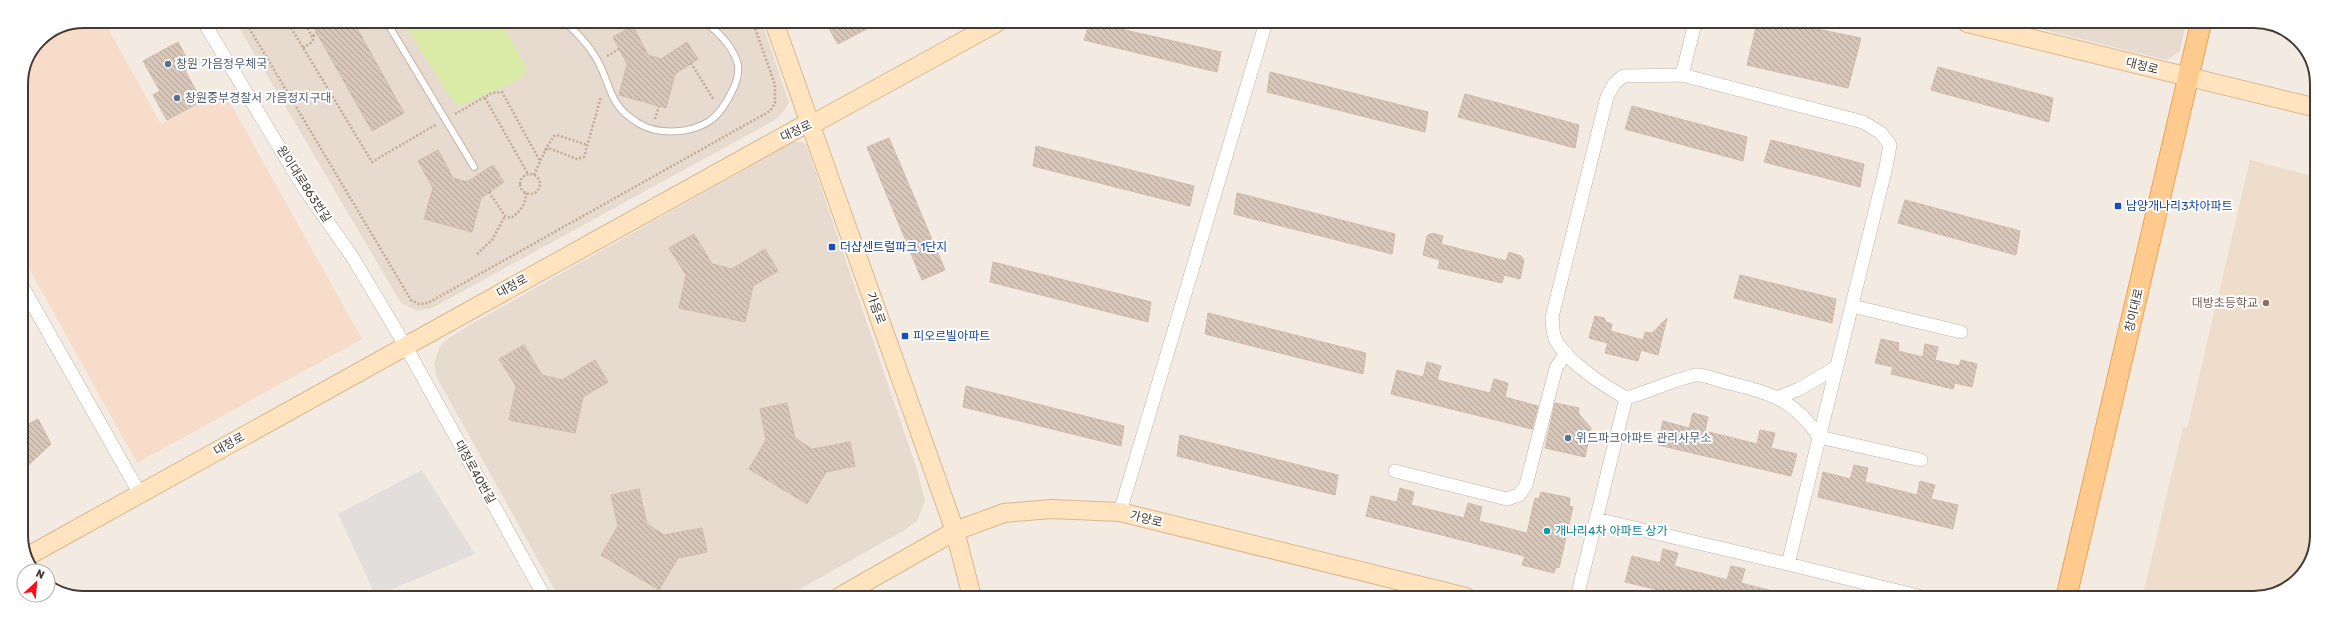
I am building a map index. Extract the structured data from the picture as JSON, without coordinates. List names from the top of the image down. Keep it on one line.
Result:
{"streets":{"main road":["창이대로"],"street":["대정로","원이대로863번길","가음로","대정로40번길","가양로"]},"crossings":[["대정로","원이대로863번길"],["대정로","가음로"],["대정로","창이대로"],["대정로","대정로40번길"],["원이대로863번길","대정로40번길"],["가음로","가양로"]],"places":{"other":["창원 가음정우체국","창원중부경찰서 가음정지구대","대방초등학교","위드파크아파트 관리사무소","개나리4차 아파트 상가"],"transit":["남양개나리3차아파트","더샵센트럴파크 1단지","피오르빌아파트"]},"north":"top right"}
